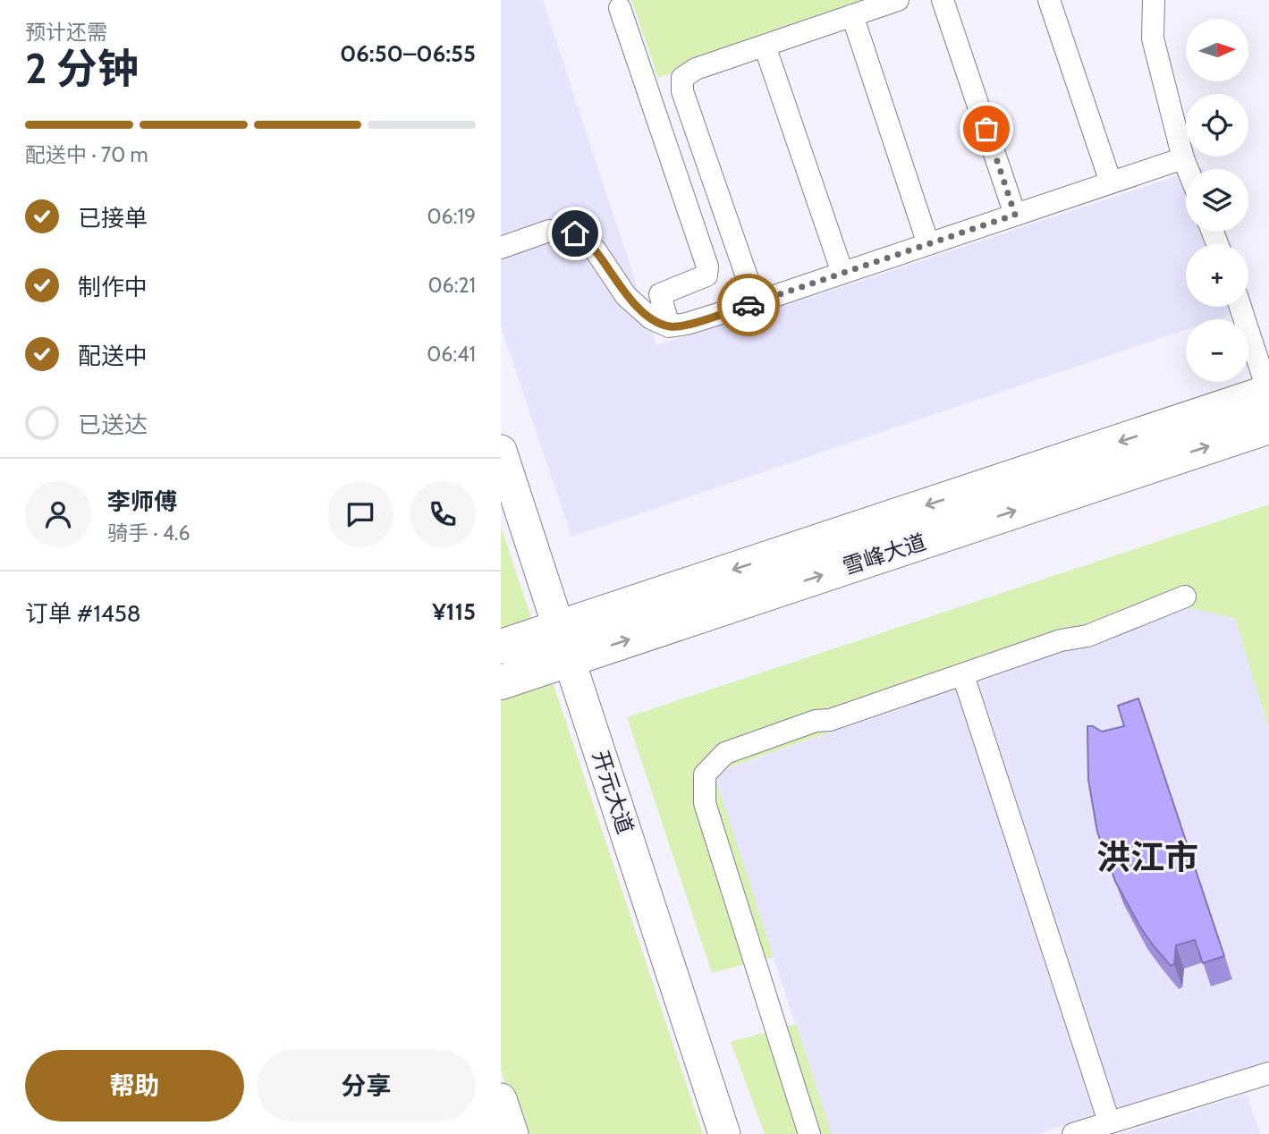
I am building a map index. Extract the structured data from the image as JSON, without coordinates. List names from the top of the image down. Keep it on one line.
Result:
{"streets":{"main road":["雪峰大道"],"street":["开元大道"]},"crossings":[["雪峰大道","开元大道"]],"districts":["洪江市"],"north":"right","page":{"heading":["2 分钟","预计还需","06:50–06:55"],"panel":["李师傅","骑手 · 4.6","订单 #1458","¥115"],"map_buttons":["+","−"],"bar":"配送中 · 70 m","list":[["已接单","06:19"],["制作中","06:21"],["配送中","06:41"],"已送达"],"buttons":["帮助","分享"]}}
